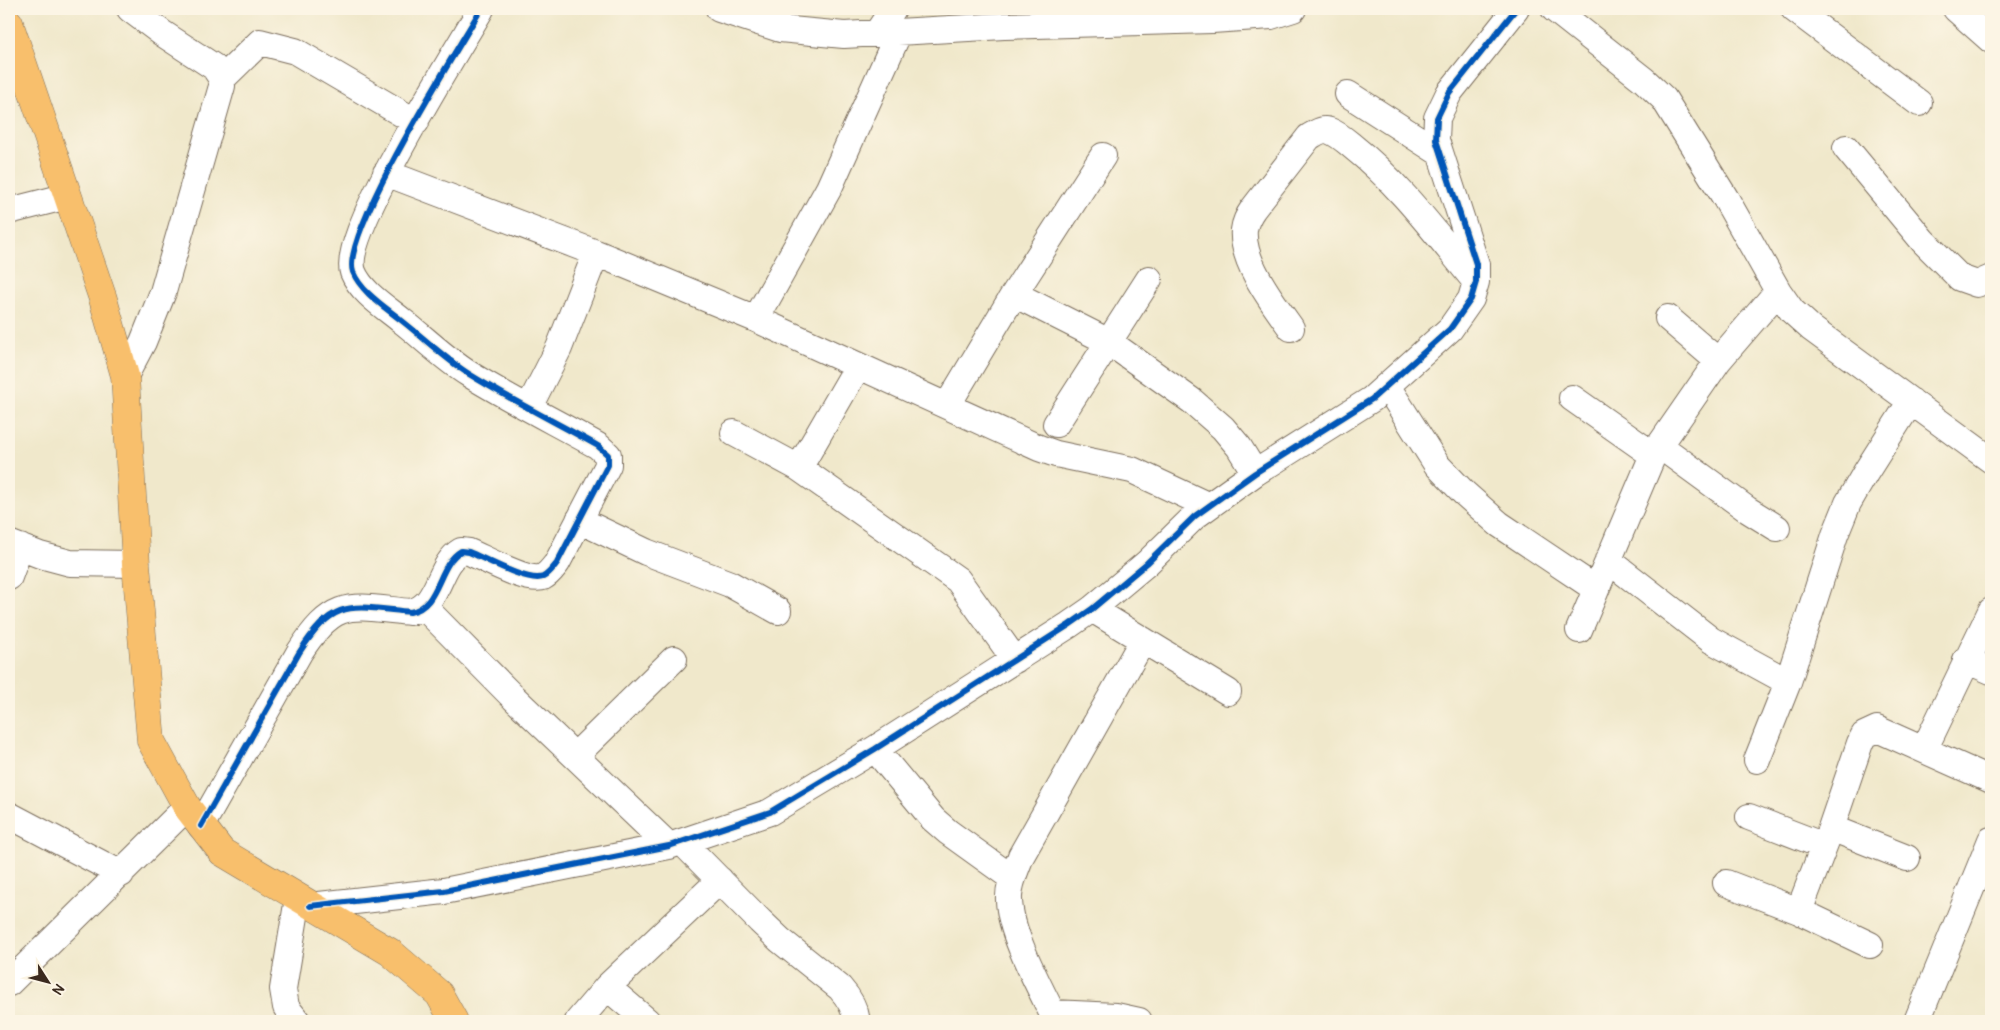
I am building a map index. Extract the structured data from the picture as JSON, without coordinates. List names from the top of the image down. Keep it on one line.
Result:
{"north":"bottom right"}
